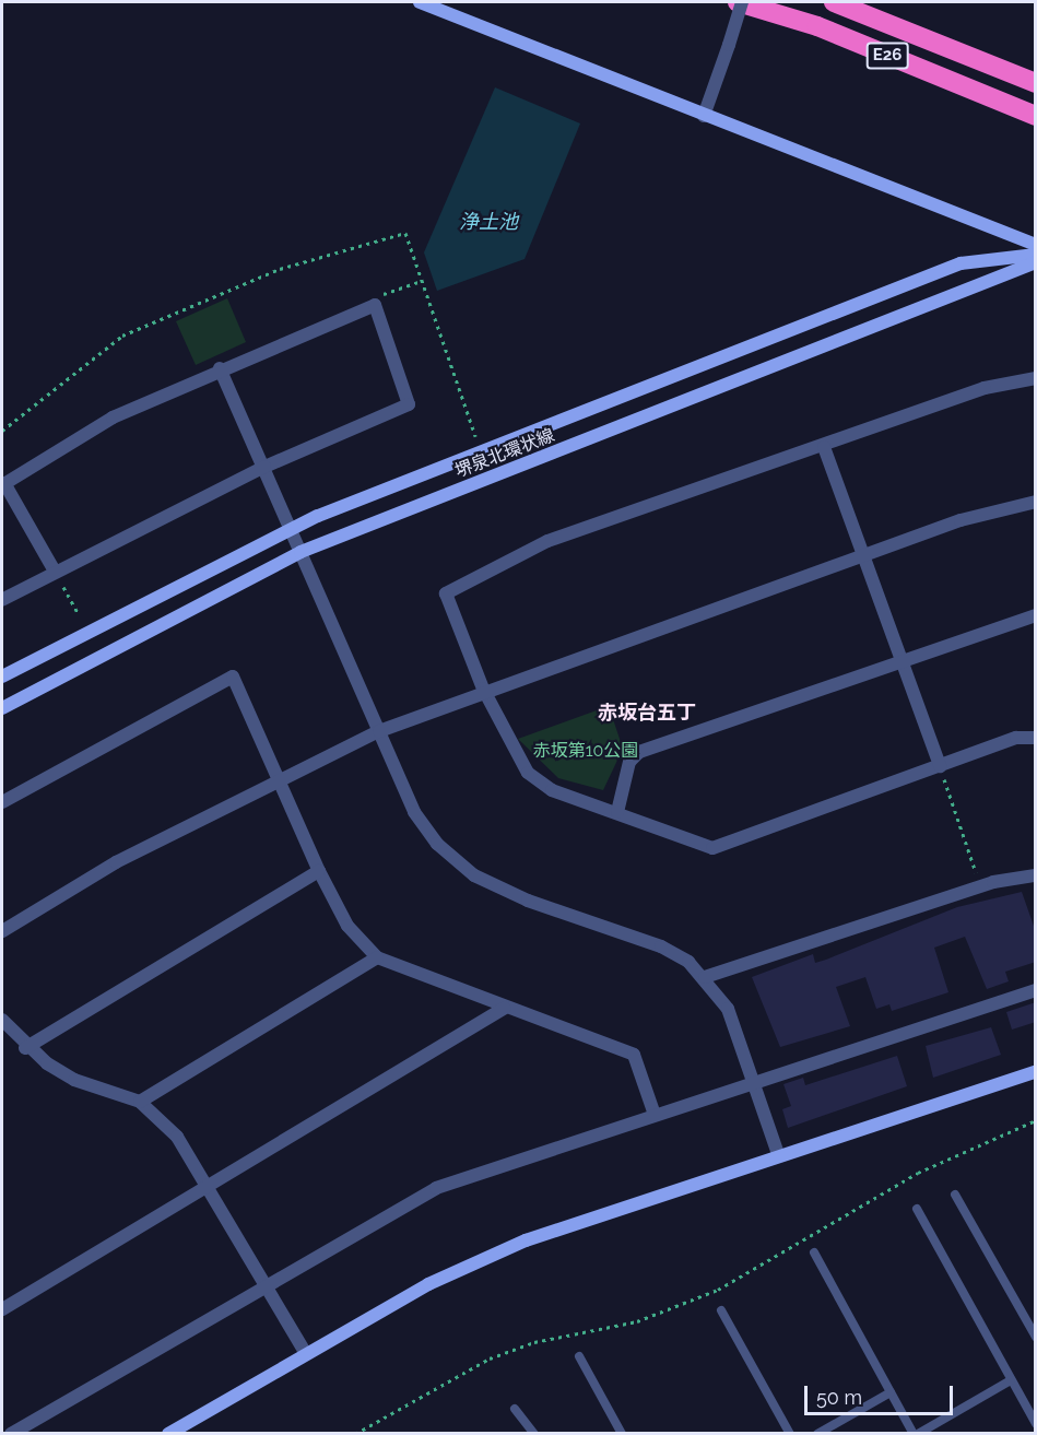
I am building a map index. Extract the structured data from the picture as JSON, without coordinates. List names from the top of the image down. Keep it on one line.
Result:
{"streets":{"highway":["E26"],"main road":["堺泉北環状線"]},"districts":["赤坂台五丁"],"water":["浄土池"],"parks":["赤坂第10公園"],"scale_bar":"50 m"}
